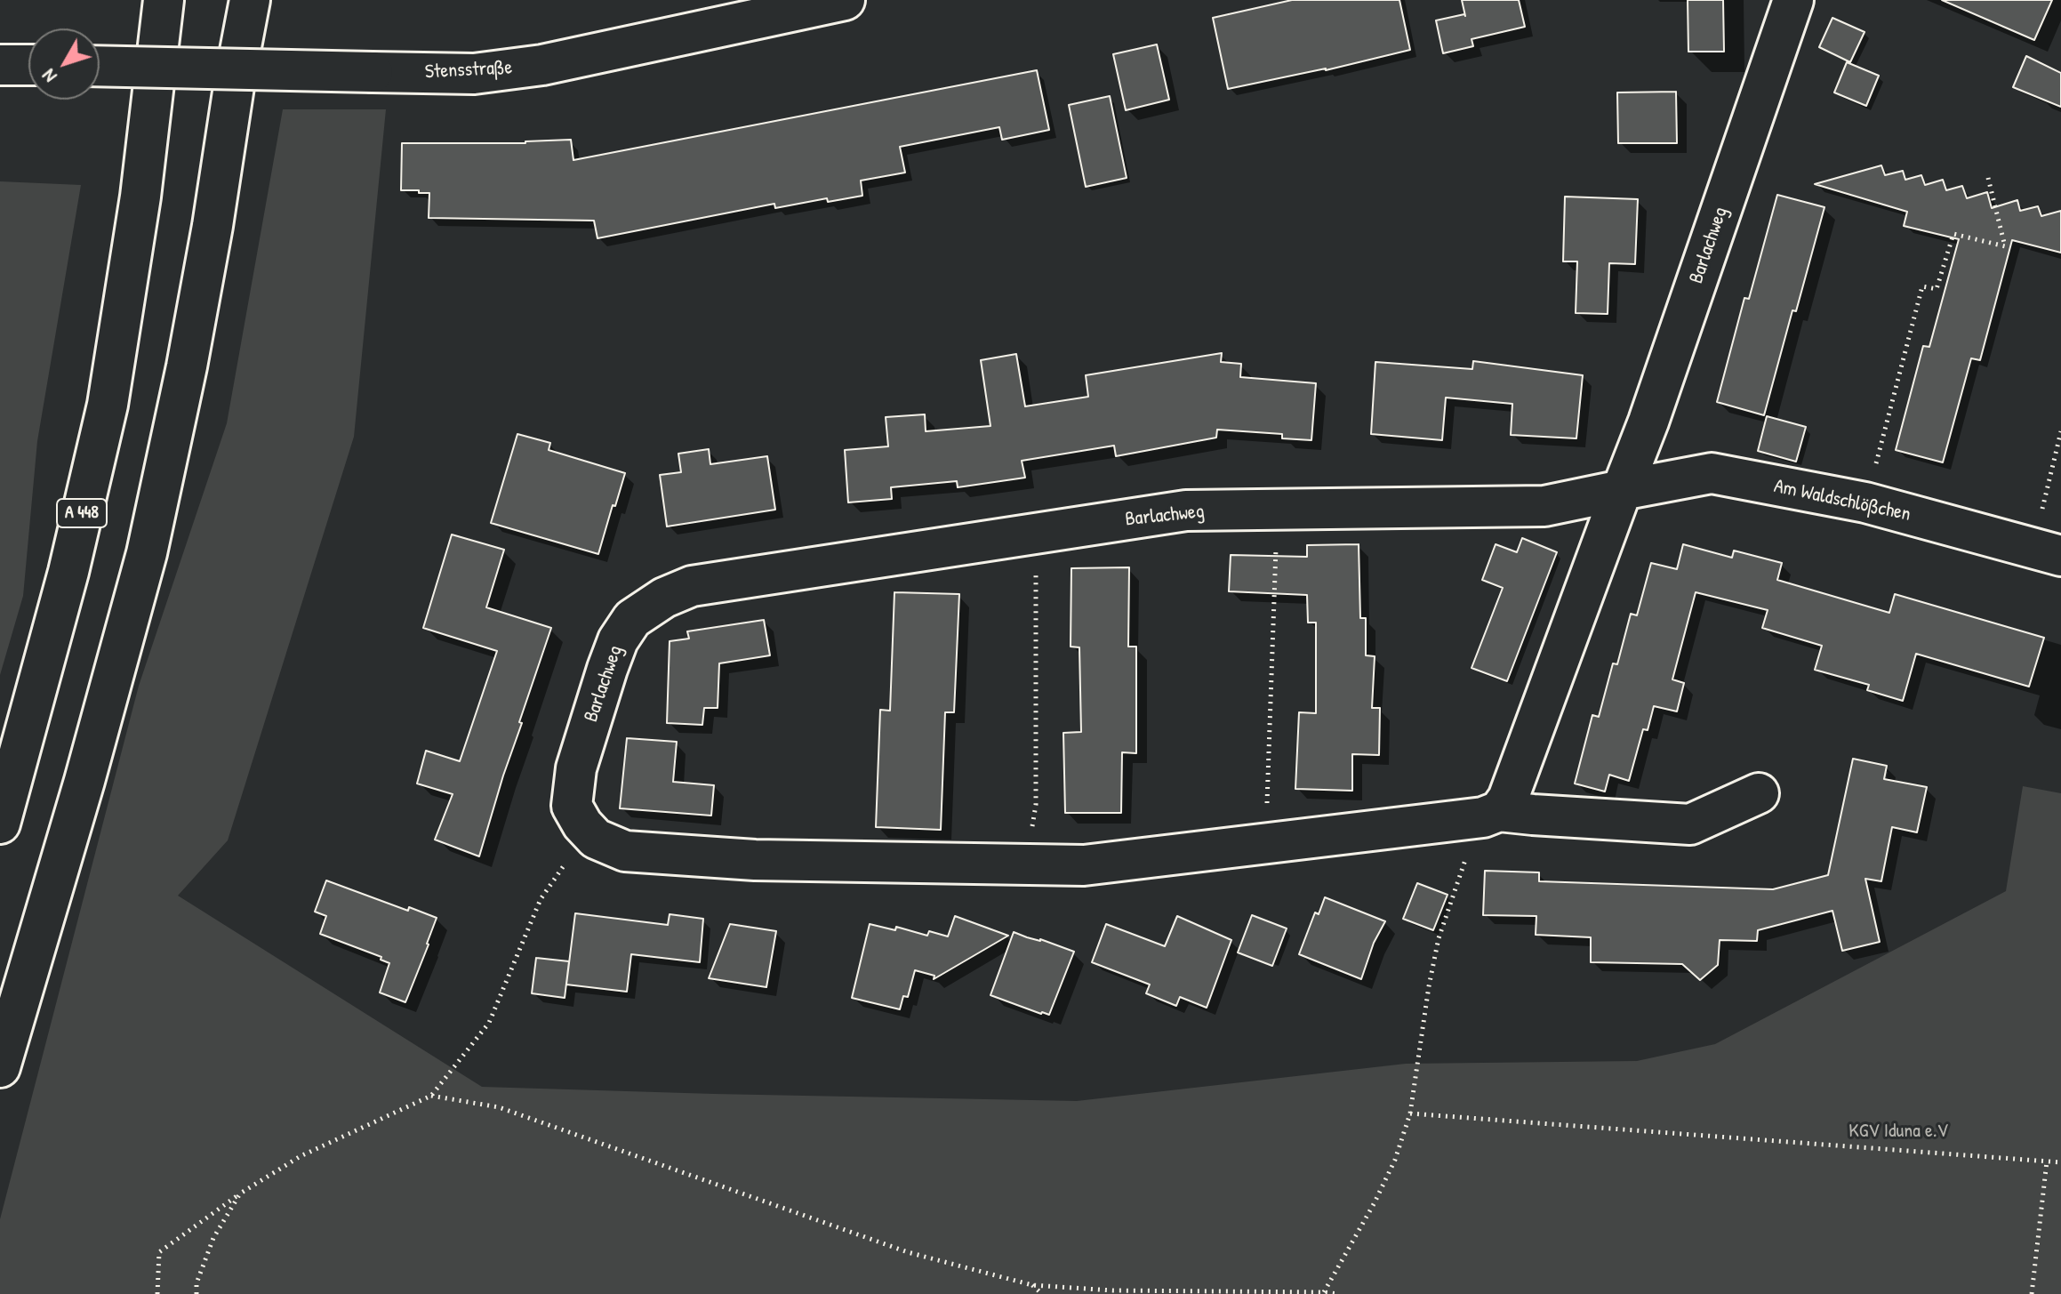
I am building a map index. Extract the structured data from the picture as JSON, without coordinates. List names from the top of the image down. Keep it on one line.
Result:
{"streets":{"main road":["Stensstraße","Barlachweg","Am Waldschlößchen","A 448"]},"crossings":[["Barlachweg","Am Waldschlößchen"]],"parks":["KGV Iduna e.V"],"north":"bottom left"}
